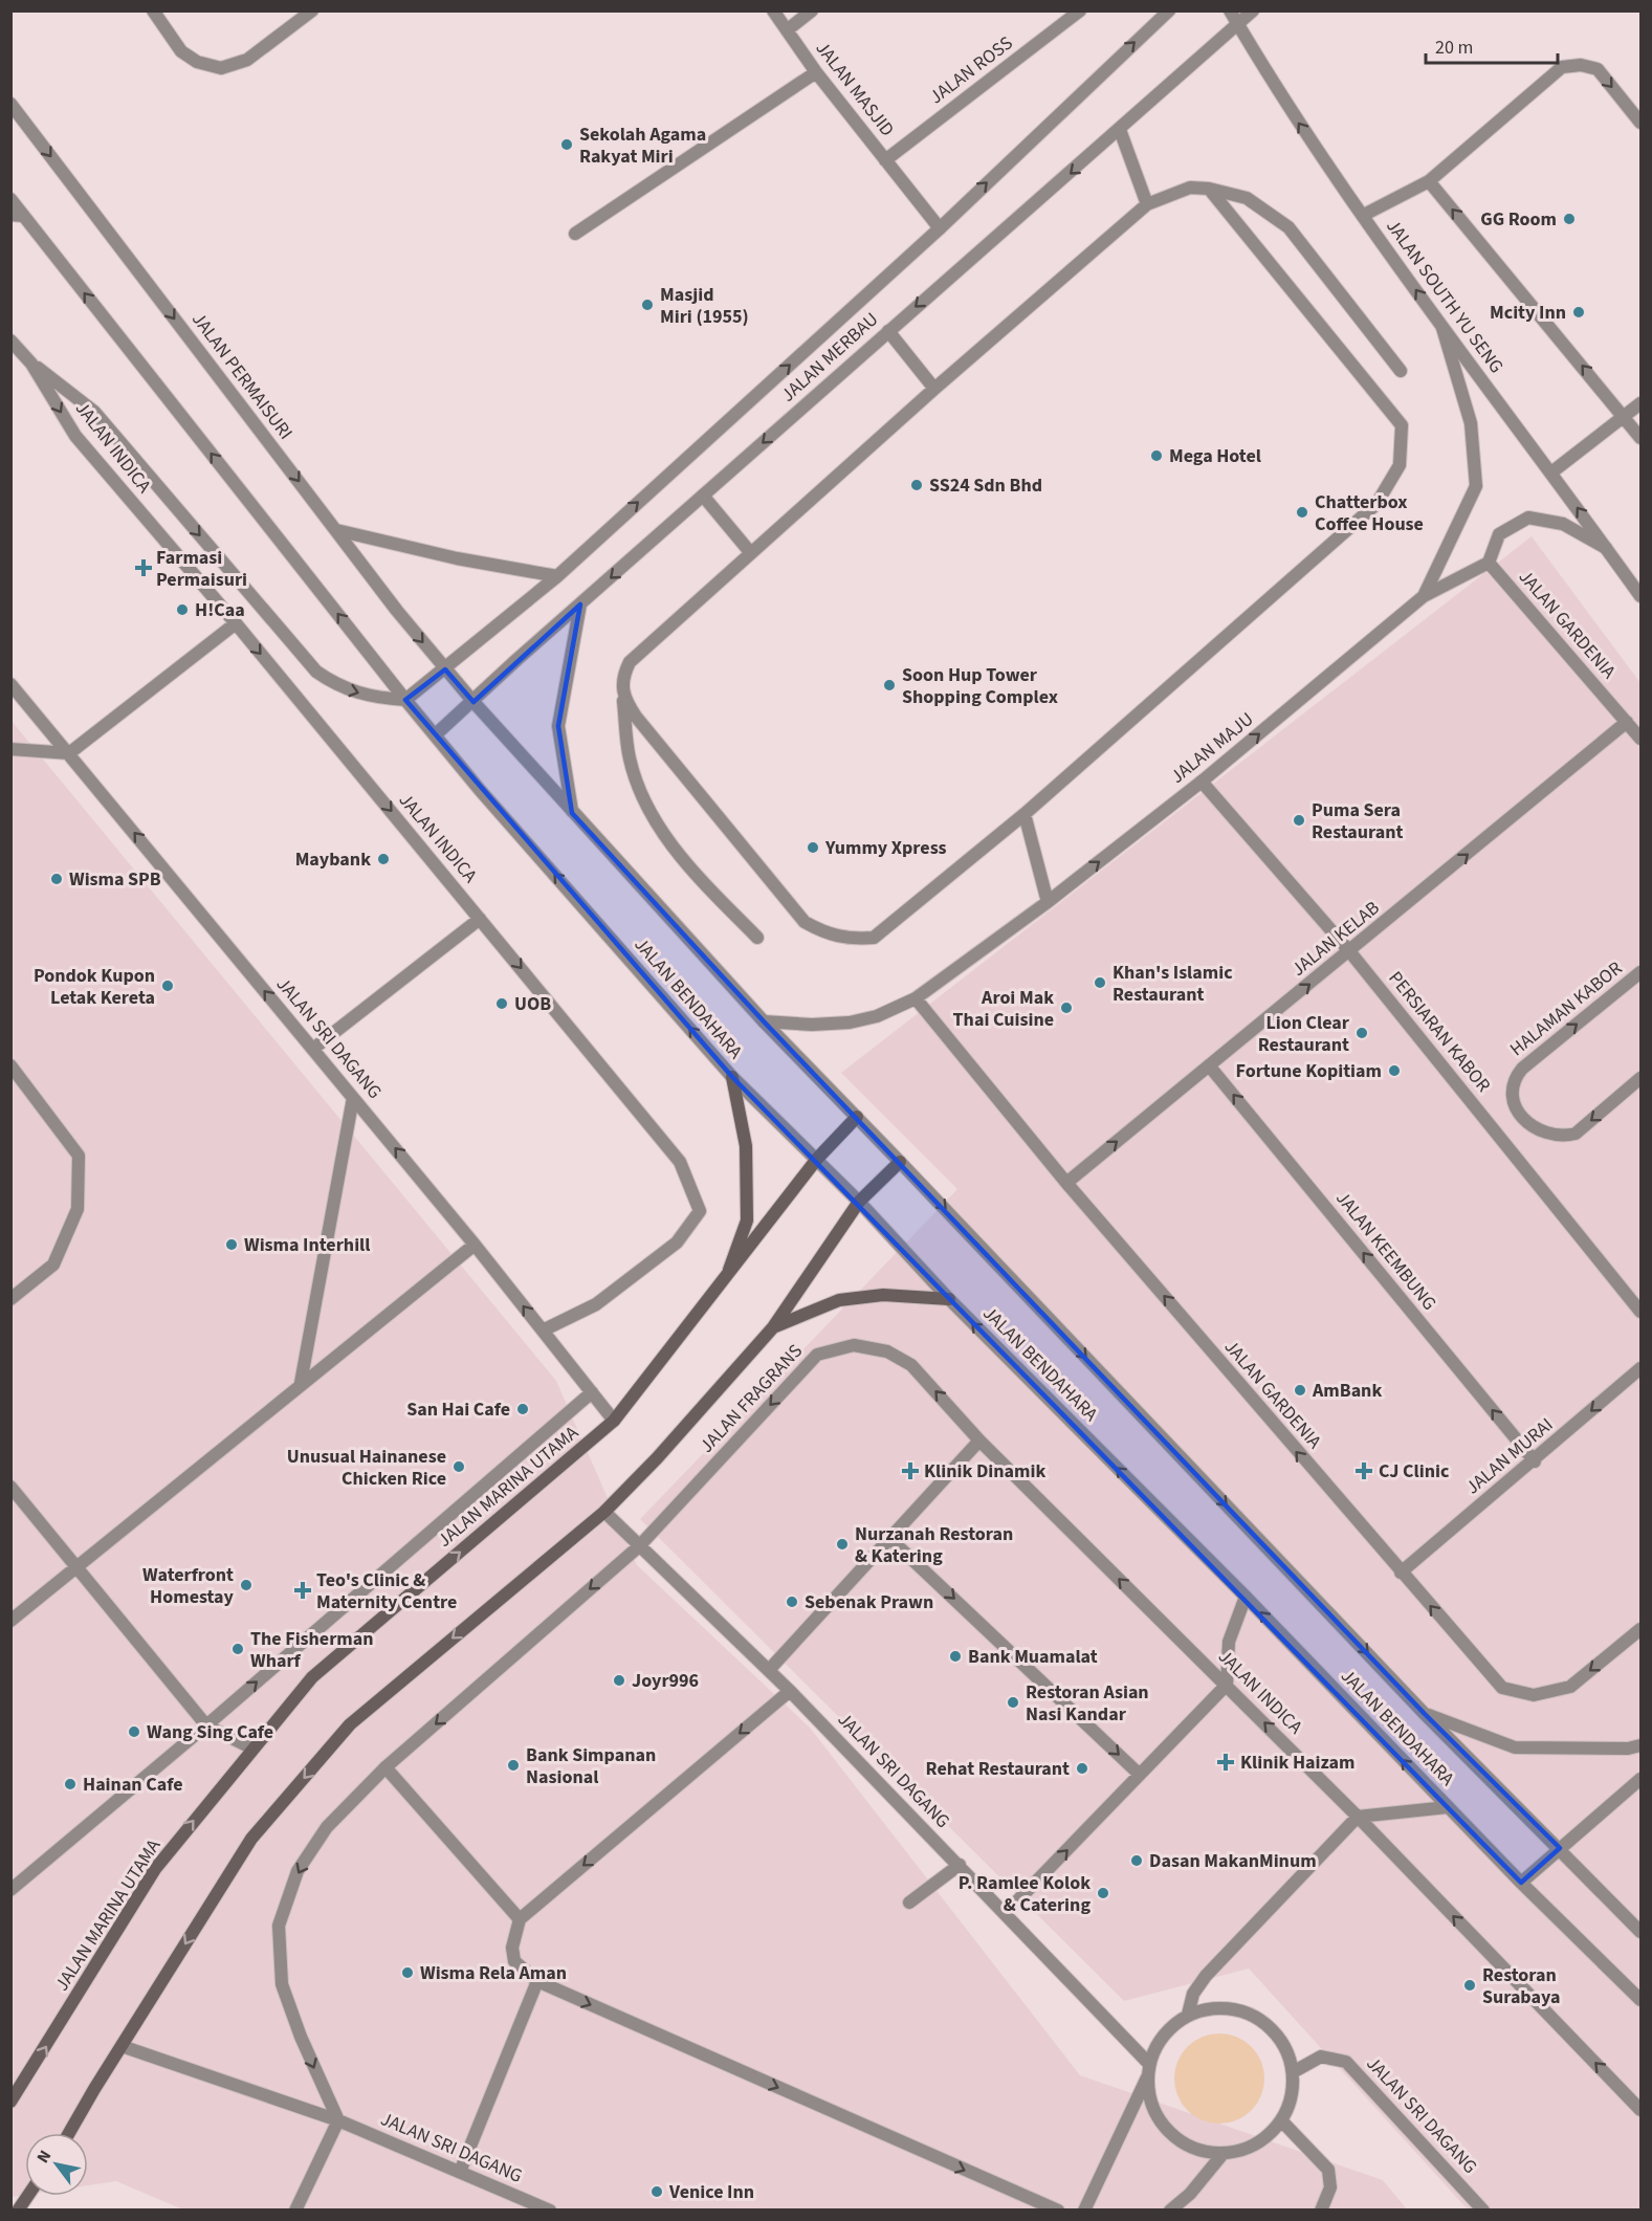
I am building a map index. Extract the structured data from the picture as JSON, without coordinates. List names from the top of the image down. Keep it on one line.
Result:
{"streets":{"main road":["JALAN MARINA UTAMA"],"street":["JALAN ROSS","JALAN MASJID","JALAN SOUTH YU SENG","JALAN MERBAU","JALAN PERMAISURI","JALAN INDICA","JALAN GARDENIA","JALAN MAJU","JALAN KELAB","JALAN BENDAHARA","HALAMAN KABOR","PERSIARAN KABOR","JALAN SRI DAGANG","JALAN KEEMBUNG","JALAN FRAGRANS","JALAN MURAI"]},"crossings":[["JALAN ROSS","JALAN MASJID"],["JALAN MASJID","JALAN MERBAU"],["JALAN SOUTH YU SENG","JALAN MERBAU"],["JALAN SOUTH YU SENG","JALAN MAJU"],["JALAN MERBAU","JALAN PERMAISURI"],["JALAN MERBAU","JALAN BENDAHARA"],["JALAN PERMAISURI","JALAN BENDAHARA"],["JALAN INDICA","JALAN SRI DAGANG"],["JALAN INDICA","JALAN FRAGRANS"],["JALAN GARDENIA","JALAN MAJU"],["JALAN GARDENIA","JALAN KELAB"],["JALAN GARDENIA","JALAN MURAI"],["JALAN MAJU","JALAN BENDAHARA"],["JALAN MAJU","PERSIARAN KABOR"],["JALAN KELAB","PERSIARAN KABOR"],["JALAN KELAB","JALAN KEEMBUNG"],["JALAN BENDAHARA","JALAN MARINA UTAMA"],["JALAN SRI DAGANG","JALAN FRAGRANS"],["JALAN SRI DAGANG","JALAN MARINA UTAMA"],["JALAN KEEMBUNG","JALAN MURAI"]],"one_way":["JALAN GARDENIA","JALAN MAJU","JALAN KELAB","JALAN KEEMBUNG","JALAN MURAI"],"places":{"other":["Sekolah Agama Rakyat Miri","GG Room","Masjid Miri (1955)","Mcity Inn","Mega Hotel","SS24 Sdn Bhd","Chatterbox Coffee House","H!Caa","Soon Hup Tower Shopping Complex","Puma Sera Restaurant","Yummy Xpress","Maybank","Wisma SPB","Khan's Islamic Restaurant","Pondok Kupon Letak Kereta","UOB","Aroi Mak Thai Cuisine","Lion Clear Restaurant","Fortune Kopitiam","Wisma Interhill","AmBank","San Hai Cafe","Unusual Hainanese Chicken Rice","Nurzanah Restoran & Katering","Waterfront Homestay","Sebenak Prawn","The Fisherman Wharf","Bank Muamalat","Joyr996","Restoran Asian Nasi Kandar","Wang Sing Cafe","Bank Simpanan Nasional","Rehat Restaurant","Hainan Cafe","Dasan MakanMinum","P. Ramlee Kolok & Catering","Wisma Rela Aman","Restoran Surabaya","Venice Inn"],"health":["Farmasi Permaisuri","Klinik Dinamik","CJ Clinic","Teo's Clinic & Maternity Centre","Klinik Haizam"]},"scale_bar":"20 m","north":"top left"}
